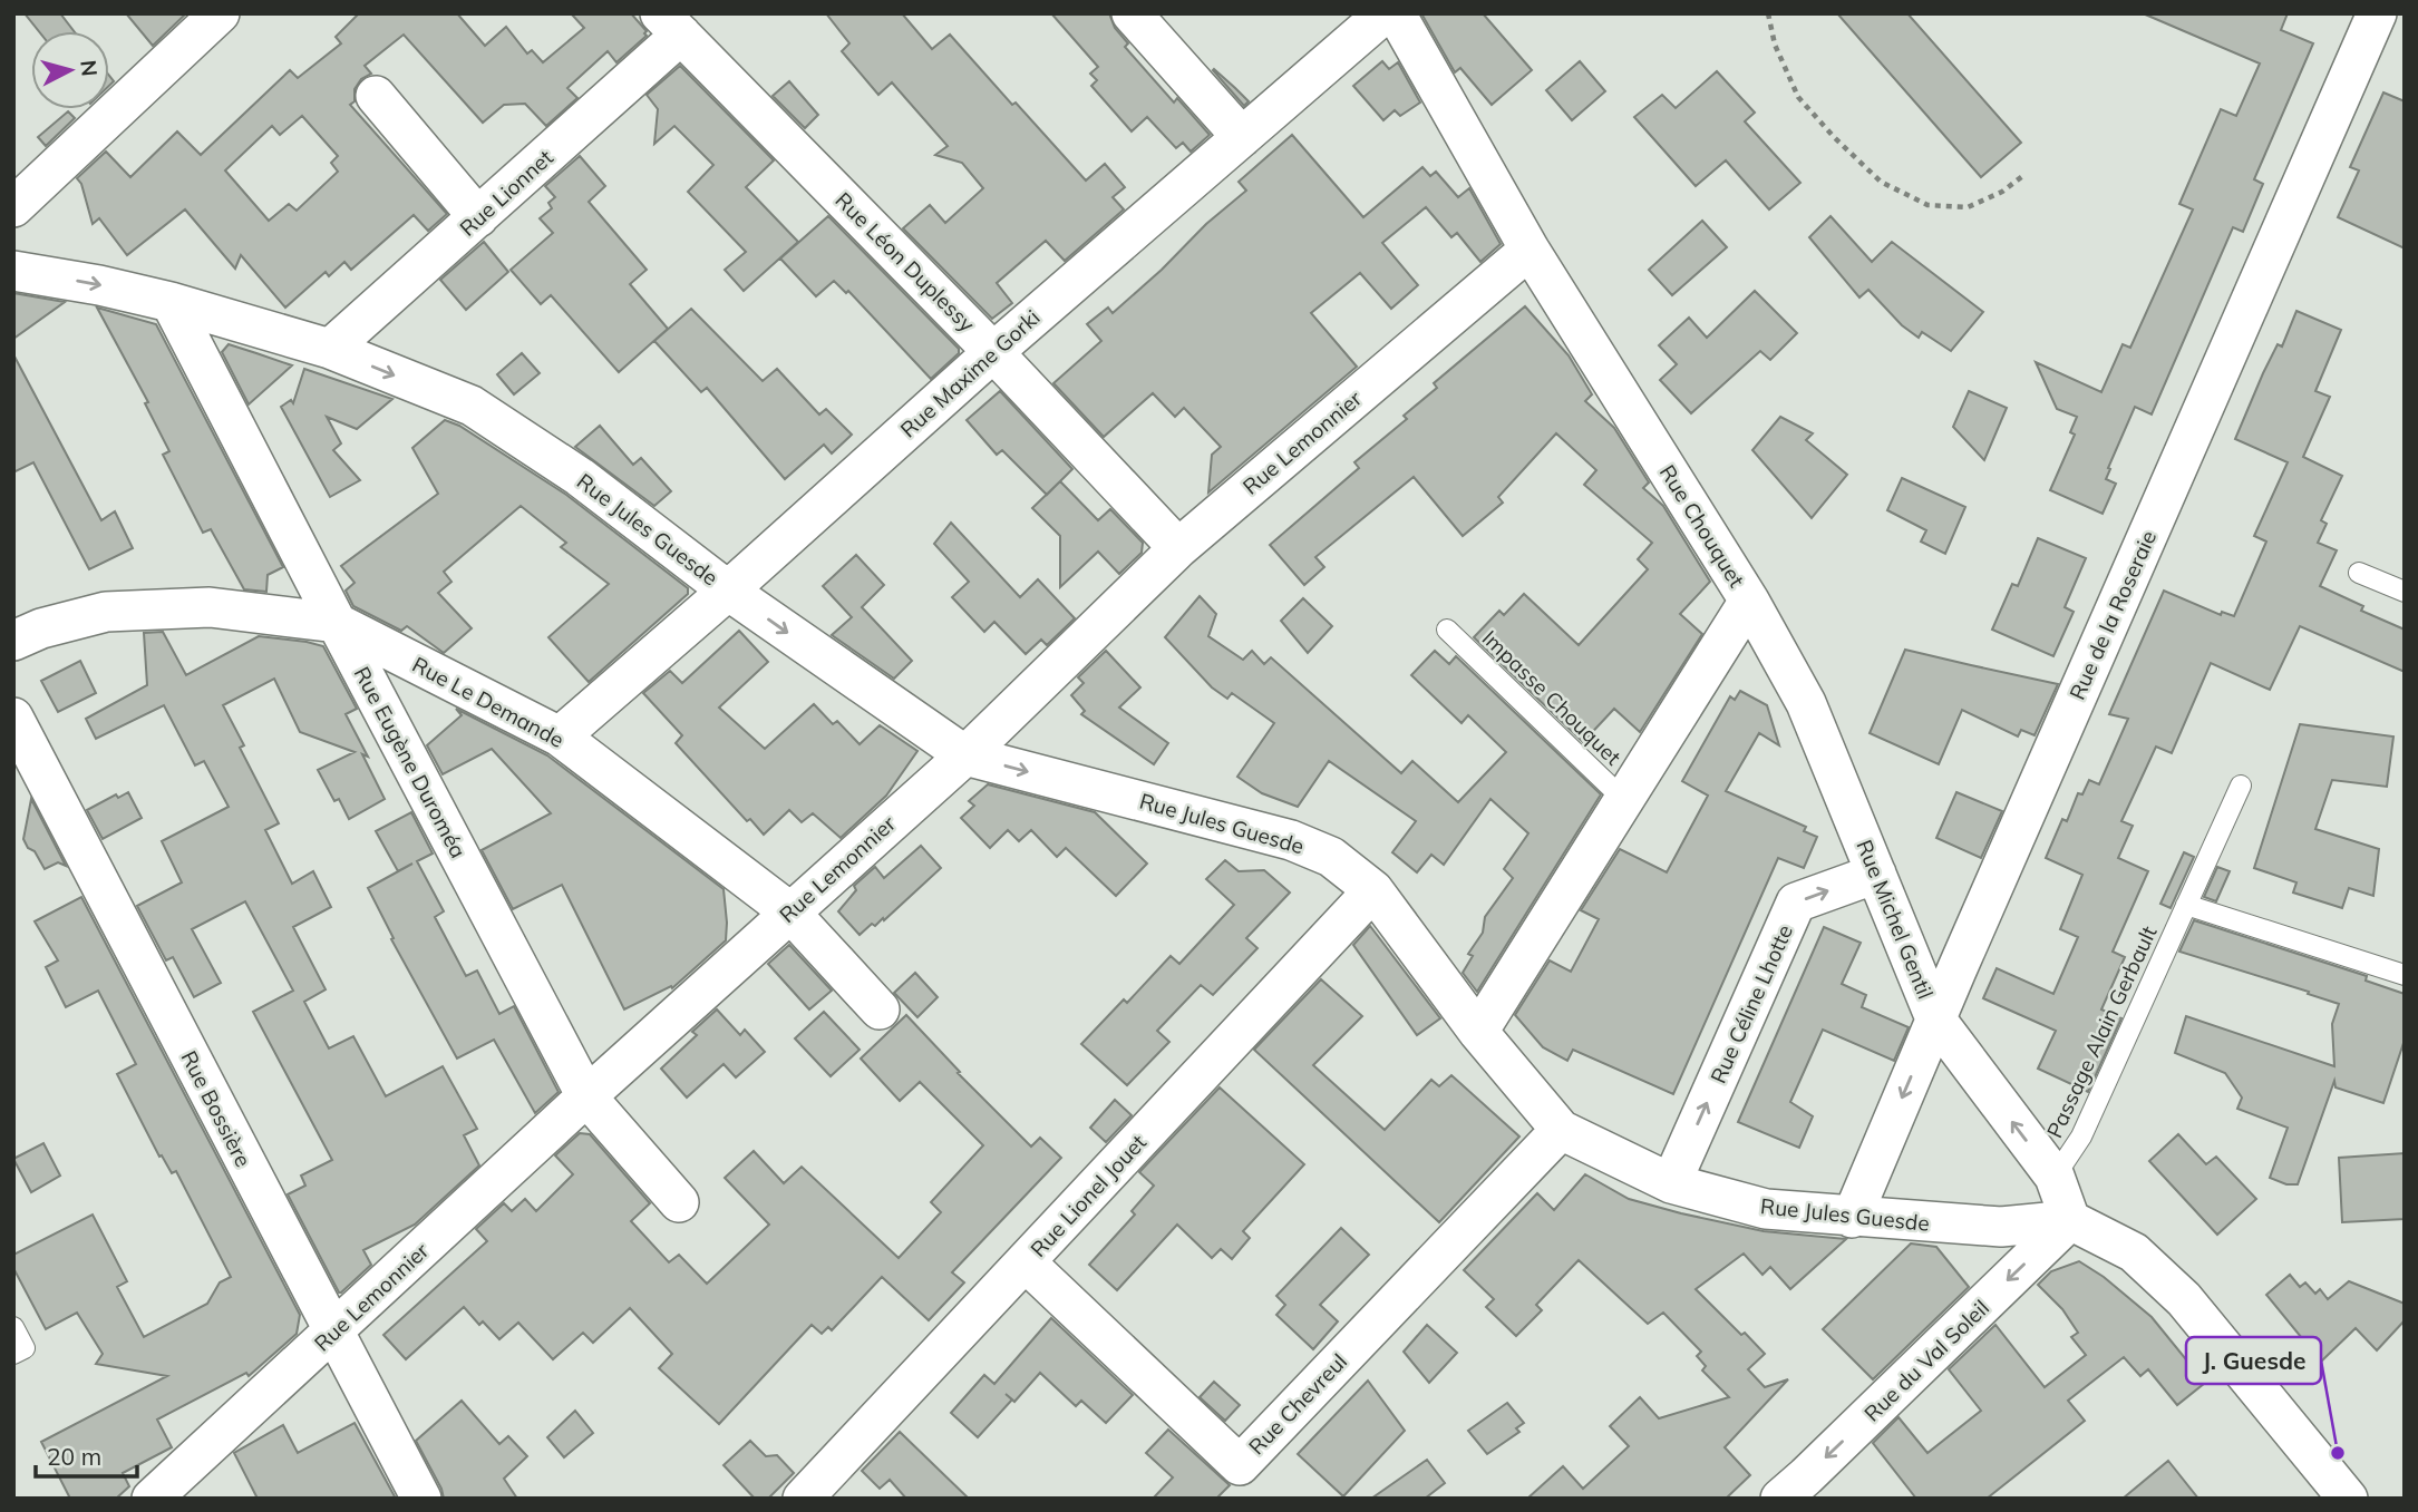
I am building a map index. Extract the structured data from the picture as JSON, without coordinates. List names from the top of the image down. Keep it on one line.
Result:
{"streets":{"street":["Rue Lionnet","Rue Léon Duplessy","Rue Maxime Gorki","Rue Lemonnier","Rue Chouquet","Rue Jules Guesde","Rue de la Roseraie","Rue Le Demande","Rue Eugène Duroméa","Rue Michel Gentil","Rue Céline Lhotte","Rue Bossière","Rue Lionel Jouet","Rue du Val Soleil","Rue Chevreul"],"lane":["Impasse Chouquet","Passage Alain Gerbault"]},"crossings":[["Rue Lionnet","Rue Léon Duplessy"],["Rue Lionnet","Rue Jules Guesde"],["Rue Léon Duplessy","Rue Maxime Gorki"],["Rue Léon Duplessy","Rue Lemonnier"],["Rue Maxime Gorki","Rue Jules Guesde"],["Rue Maxime Gorki","Rue Le Demande"],["Rue Lemonnier","Rue Chouquet"],["Rue Lemonnier","Rue Jules Guesde"],["Rue Lemonnier","Rue Le Demande"],["Rue Lemonnier","Rue Eugène Duroméa"],["Rue Lemonnier","Rue Bossière"],["Rue Chouquet","Rue Jules Guesde"],["Rue Chouquet","Impasse Chouquet"],["Rue Chouquet","Rue Michel Gentil"],["Rue Jules Guesde","Rue de la Roseraie"],["Rue Jules Guesde","Rue Eugène Duroméa"],["Rue Jules Guesde","Rue Michel Gentil"],["Rue Jules Guesde","Rue Céline Lhotte"],["Rue Jules Guesde","Rue Lionel Jouet"],["Rue Jules Guesde","Rue du Val Soleil"],["Rue Jules Guesde","Rue Chevreul"],["Rue de la Roseraie","Rue Michel Gentil"],["Rue Le Demande","Rue Eugène Duroméa"],["Rue Michel Gentil","Rue Céline Lhotte"],["Rue Michel Gentil","Passage Alain Gerbault"],["Rue Michel Gentil","Rue du Val Soleil"],["Rue Lionel Jouet","Rue Chevreul"]],"one_way":["Rue Jules Guesde","Rue Céline Lhotte","Rue du Val Soleil"],"places":["J. Guesde"],"scale_bar":"20 m","north":"right"}
